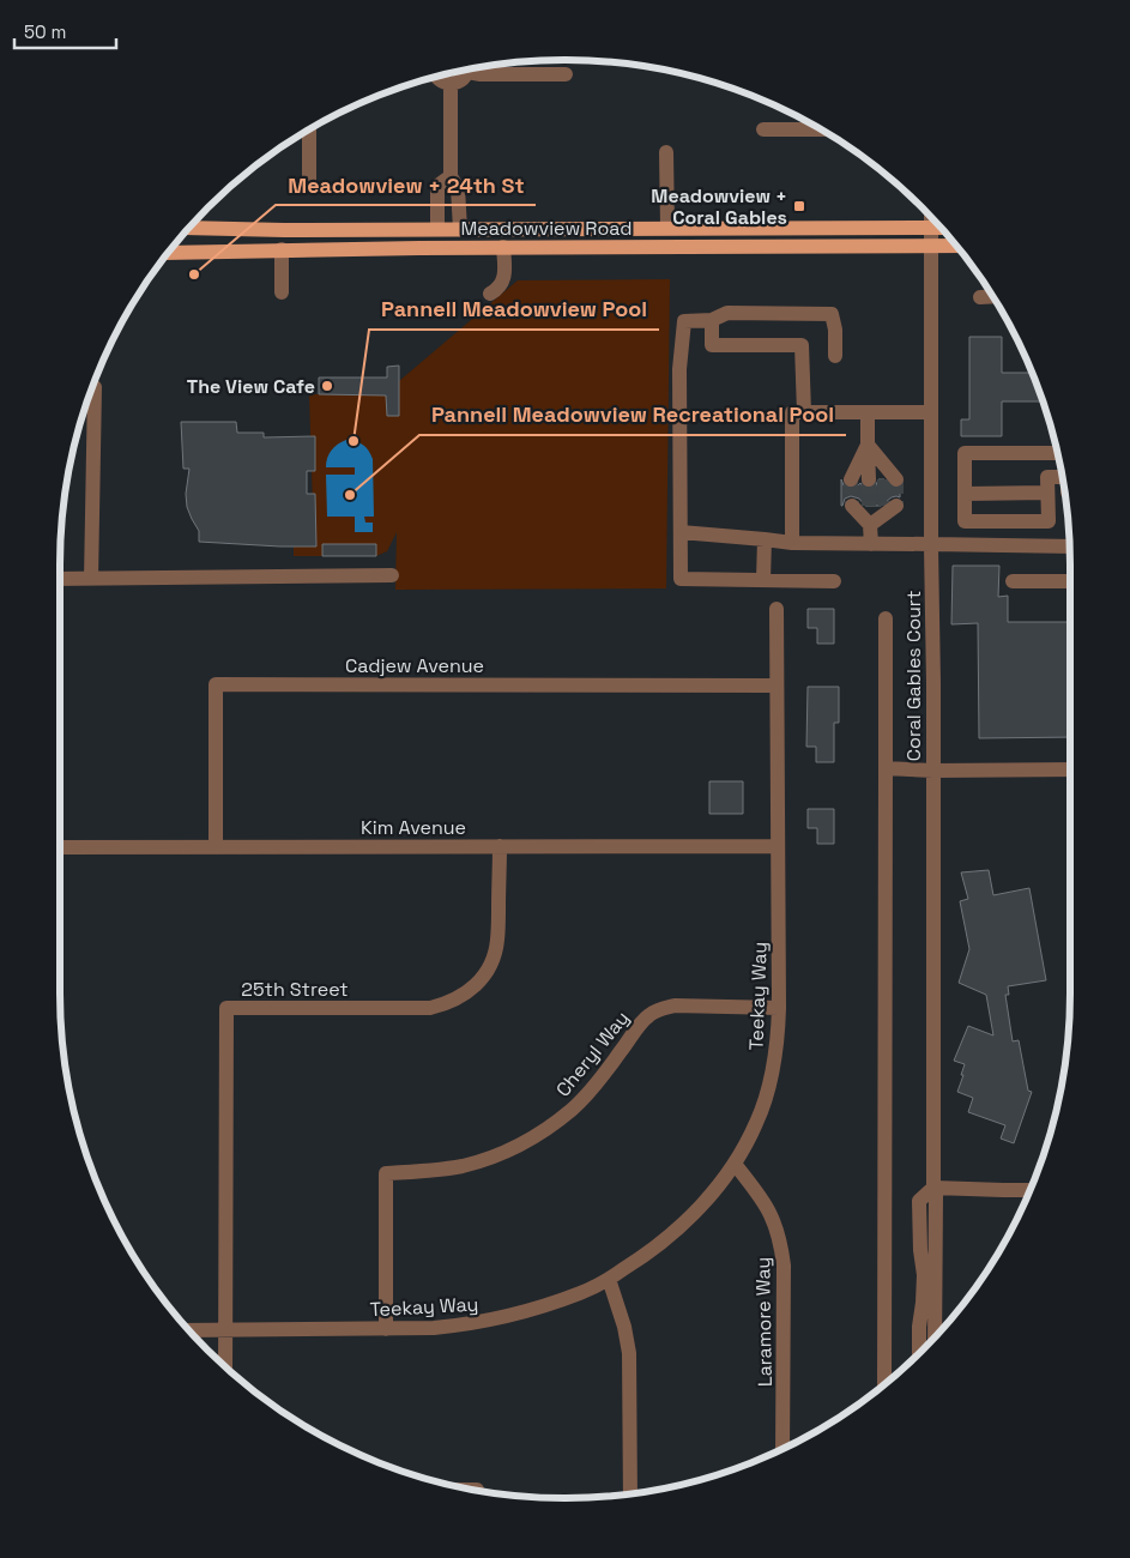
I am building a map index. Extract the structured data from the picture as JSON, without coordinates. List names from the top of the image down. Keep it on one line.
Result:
{"streets":{"main road":["Meadowview Road"],"street":["Cadjew Avenue","Coral Gables Court","Kim Avenue","25th Street","Teekay Way","Cheryl Way","Laramore Way"]},"crossings":[["Meadowview Road","Coral Gables Court"],["Cadjew Avenue","Kim Avenue"],["Cadjew Avenue","Teekay Way"],["Kim Avenue","25th Street"],["Kim Avenue","Teekay Way"],["25th Street","Teekay Way"],["Teekay Way","Cheryl Way"],["Teekay Way","Laramore Way"]],"places":{"transit":["Meadowview + Coral Gables"],"other":["Meadowview + 24th St","The View Cafe","Pannell Meadowview Pool","Pannell Meadowview Recreational Pool"]},"scale_bar":"50 m"}
